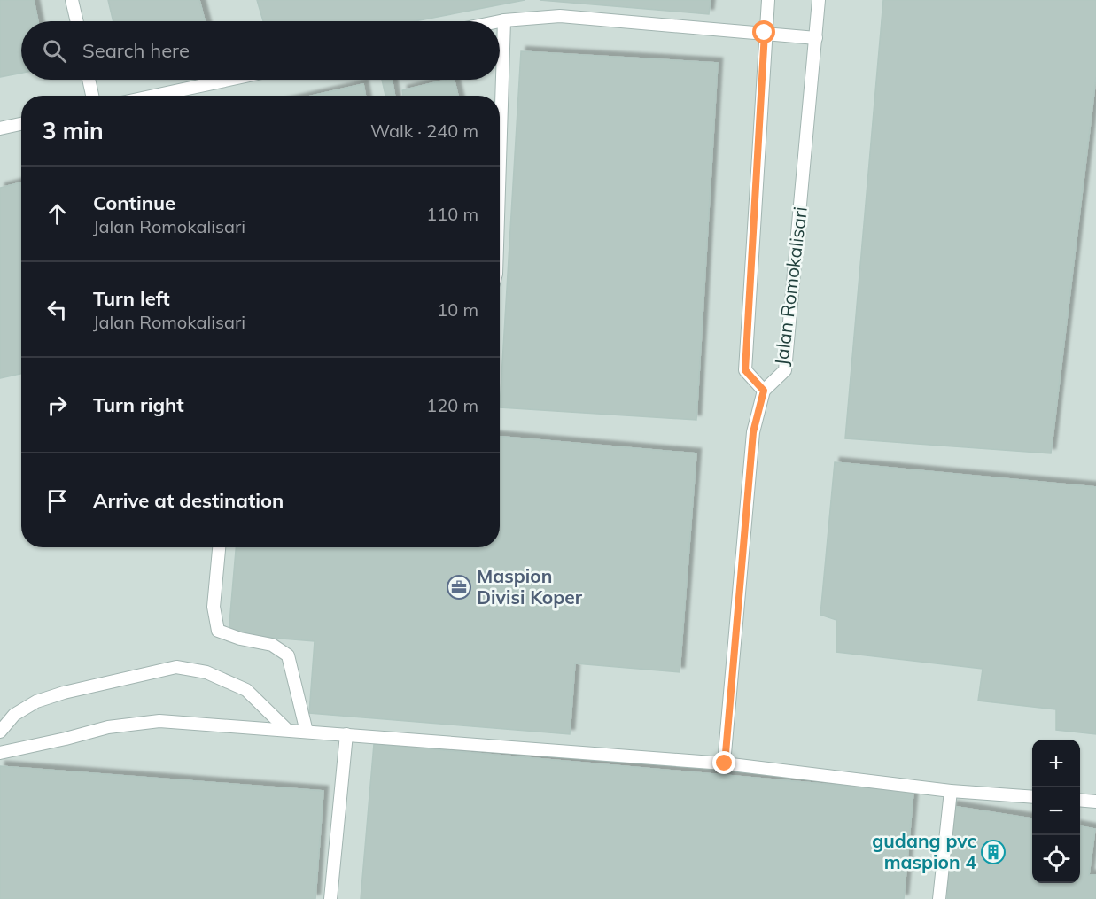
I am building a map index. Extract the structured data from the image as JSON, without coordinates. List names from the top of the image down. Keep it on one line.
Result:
{"streets":{"lane":["Jalan Romokalisari"]},"places":{"office":["Maspion Divisi Koper"],"building":["gudang pvc maspion 4"]},"page":{"search":"Search here","heading":["3 min","Walk · 240 m"],"list":[["Continue","Jalan Romokalisari","110 m"],["Turn left","Jalan Romokalisari","10 m"],["Turn right","120 m"],"Arrive at destination"],"map_buttons":["+","−"]}}
